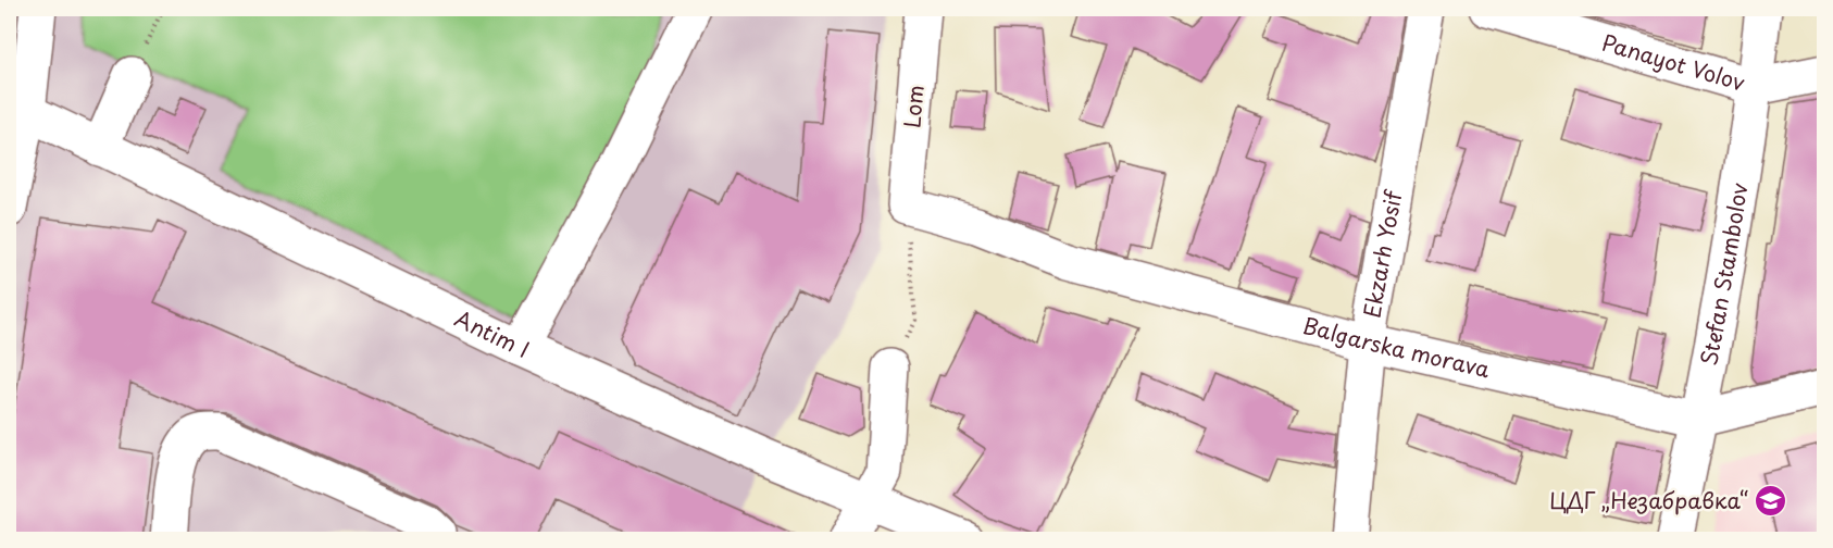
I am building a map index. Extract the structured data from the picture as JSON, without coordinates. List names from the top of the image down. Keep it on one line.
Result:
{"streets":{"street":["Panayot Volov","Lom","Ekzarh Yosif","Stefan Stambolov","Antim I","Balgarska morava"]},"crossings":[["Panayot Volov","Stefan Stambolov"],["Lom","Balgarska morava"],["Ekzarh Yosif","Balgarska morava"],["Stefan Stambolov","Balgarska morava"]],"places":{"school or university":["ЦДГ „Незабравка“"]}}
